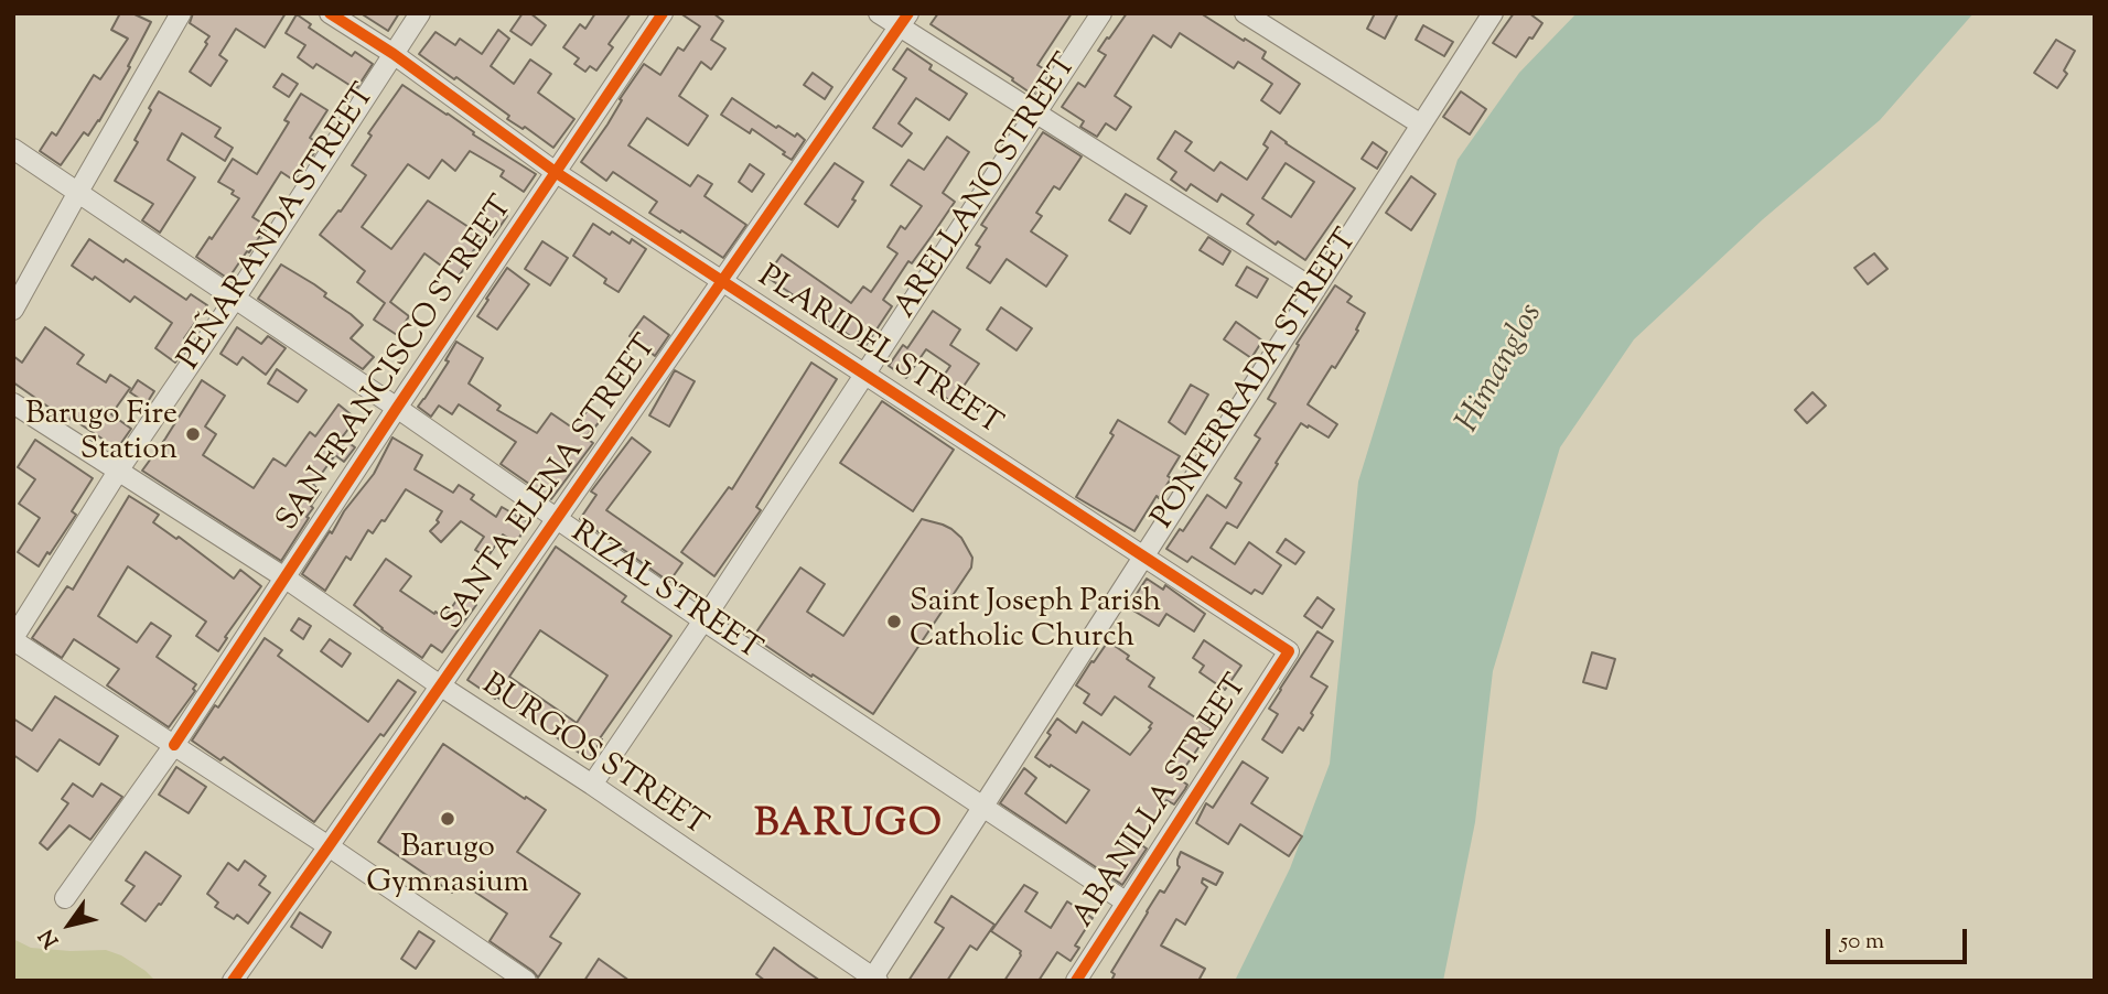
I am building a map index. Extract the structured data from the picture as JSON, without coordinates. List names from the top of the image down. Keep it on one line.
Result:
{"streets":{"street":["ARELLANO STREET","PEÑARANDA STREET","PLARIDEL STREET","SAN FRANCISCO STREET","PONFERRADA STREET","SANTA ELENA STREET","RIZAL STREET","BURGOS STREET","ABANILLA STREET"]},"crossings":[["ARELLANO STREET","PLARIDEL STREET"],["ARELLANO STREET","RIZAL STREET"],["ARELLANO STREET","BURGOS STREET"],["PEÑARANDA STREET","PLARIDEL STREET"],["PEÑARANDA STREET","RIZAL STREET"],["PEÑARANDA STREET","BURGOS STREET"],["PLARIDEL STREET","SAN FRANCISCO STREET"],["PLARIDEL STREET","PONFERRADA STREET"],["PLARIDEL STREET","SANTA ELENA STREET"],["PLARIDEL STREET","ABANILLA STREET"],["SAN FRANCISCO STREET","RIZAL STREET"],["SAN FRANCISCO STREET","BURGOS STREET"],["PONFERRADA STREET","RIZAL STREET"],["PONFERRADA STREET","BURGOS STREET"],["SANTA ELENA STREET","RIZAL STREET"],["SANTA ELENA STREET","BURGOS STREET"],["RIZAL STREET","ABANILLA STREET"]],"districts":["BARUGO"],"water":["Himanglos"],"places":["Barugo Fire Station","Saint Joseph Parish Catholic Church","Barugo Gymnasium"],"scale_bar":"50 m","north":"bottom left"}
